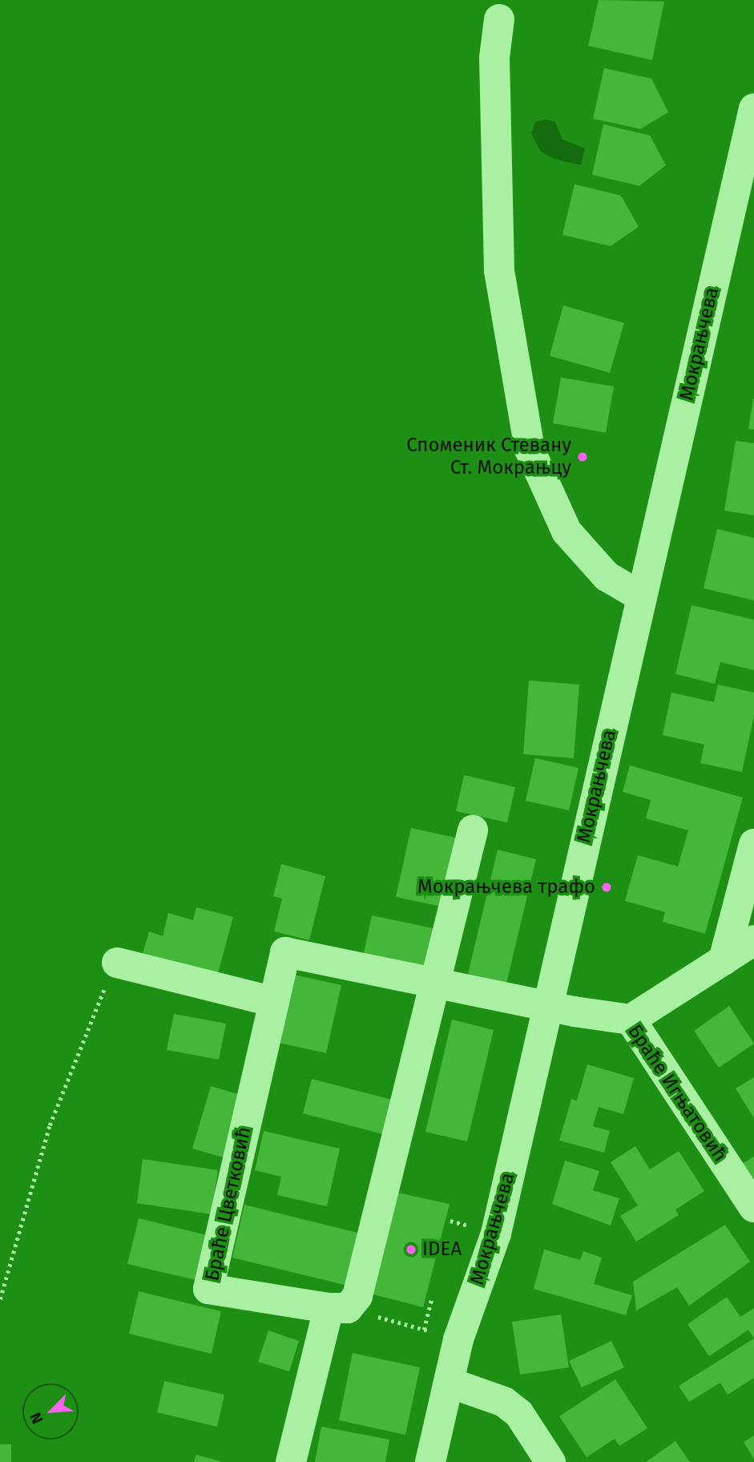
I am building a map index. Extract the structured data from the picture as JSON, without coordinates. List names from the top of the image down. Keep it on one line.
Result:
{"streets":{"street":["Мокрањчева","Браће Игњатовић","Браће Цветковић"]},"crossings":[["Мокрањчева","Браће Игњатовић"],["Браће Игњатовић","Браће Цветковић"]],"places":["Споменик Стевану Ст. Мокрањцу","Мокрањчева трафо","IDEA"],"north":"bottom left"}
